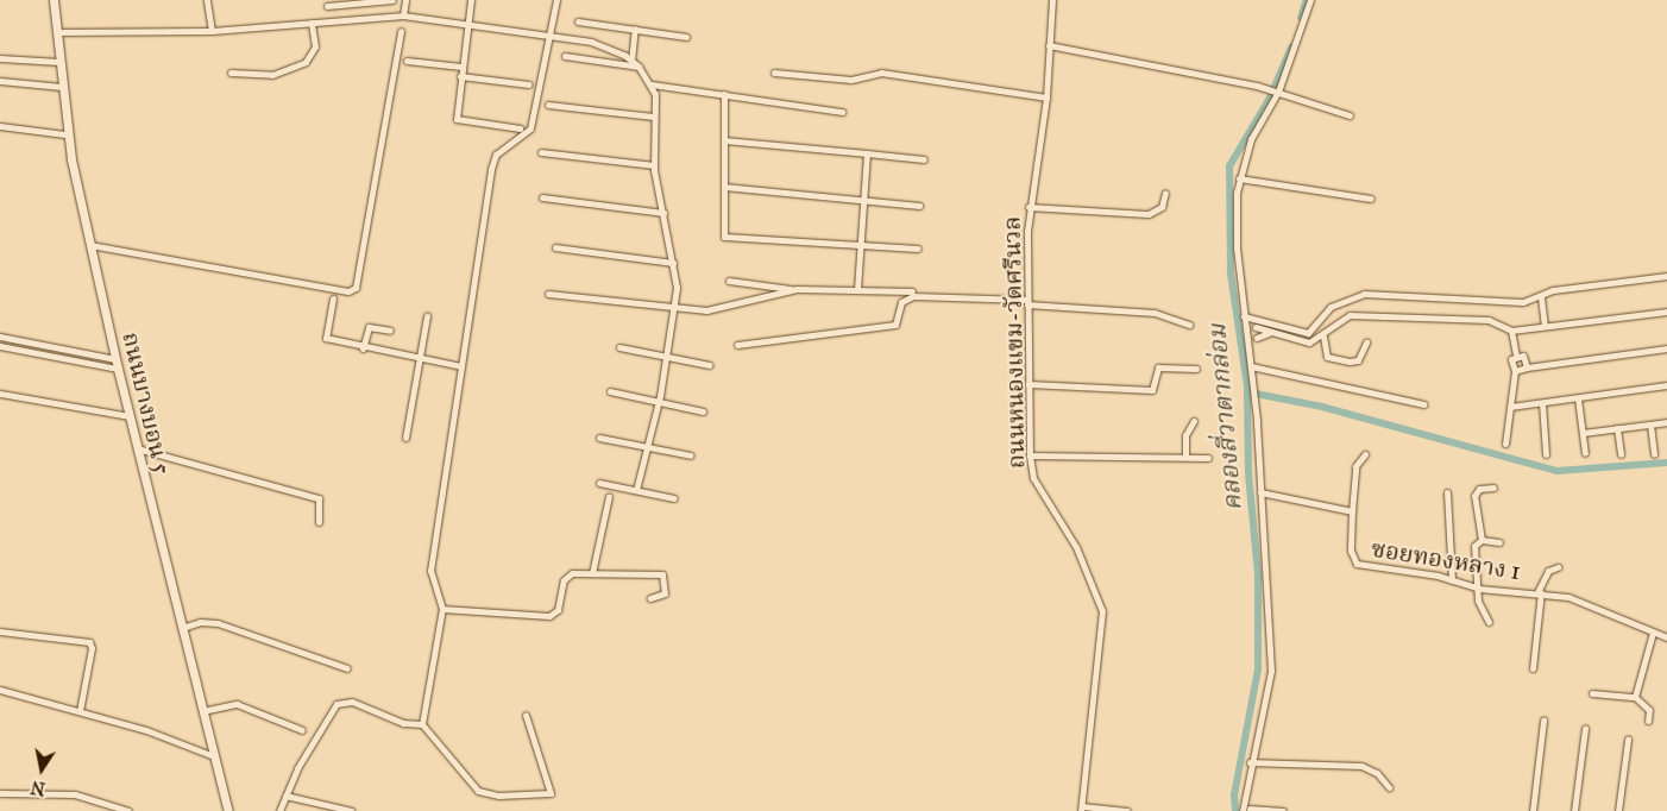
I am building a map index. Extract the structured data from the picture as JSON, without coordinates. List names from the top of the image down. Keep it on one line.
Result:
{"streets":{"main road":["ถนนบางบอน 5"],"street":["ถนนหนองแขม-วัดศรีนวล","ซอยทองหลาง 1"]},"water":["คลองสี่วาตากล่อม"],"north":"bottom"}
